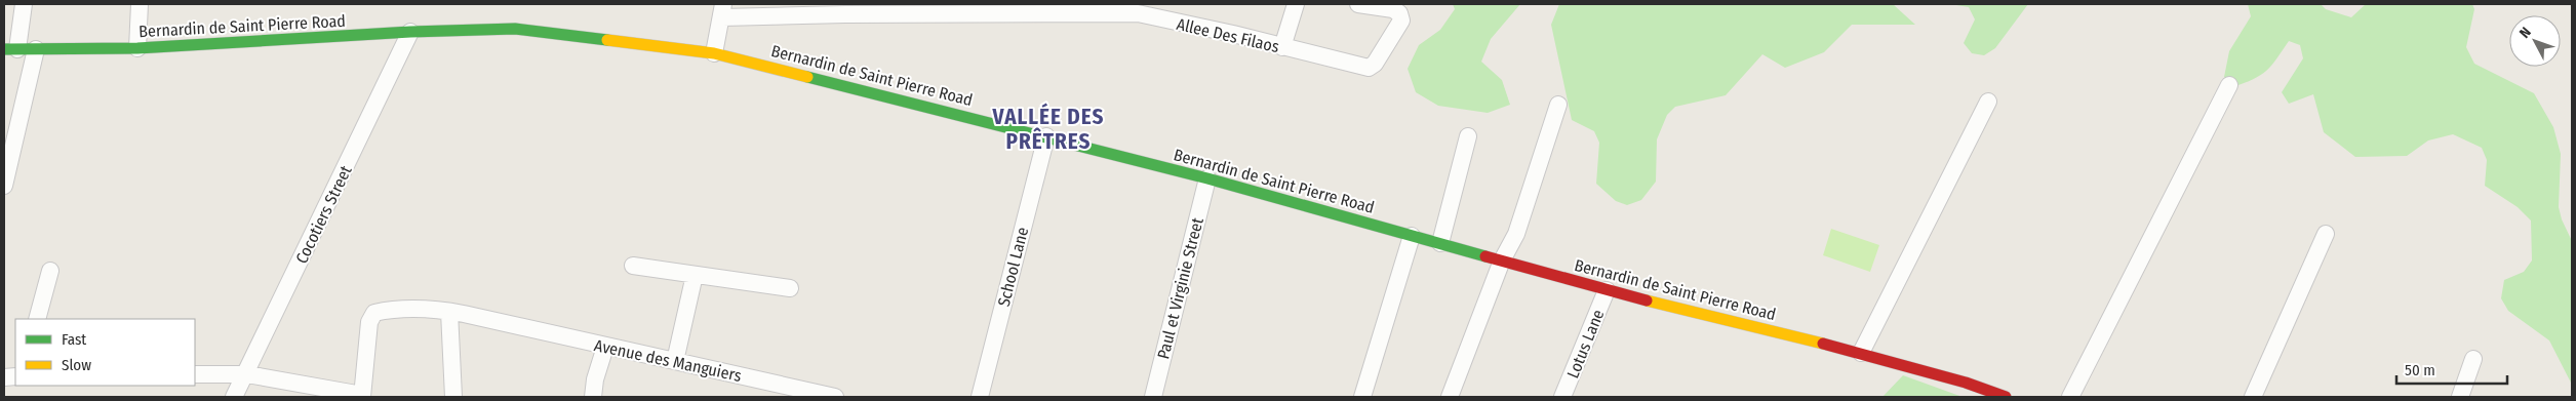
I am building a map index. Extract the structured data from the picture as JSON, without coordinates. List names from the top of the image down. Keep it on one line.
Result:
{"streets":{"main road":["Bernardin de Saint Pierre Road"],"street":["Allee Des Filaos","Cocotiers Street","School Lane","Paul et Virginie Street","Lotus Lane","Avenue des Manguiers"]},"crossings":[["Bernardin de Saint Pierre Road","Cocotiers Street"],["Bernardin de Saint Pierre Road","School Lane"],["Bernardin de Saint Pierre Road","Paul et Virginie Street"],["Bernardin de Saint Pierre Road","Lotus Lane"]],"districts":["VALLÉE DES PRÊTRES"],"legend":["Fast","Slow"],"scale_bar":"50 m","north":"top left"}
